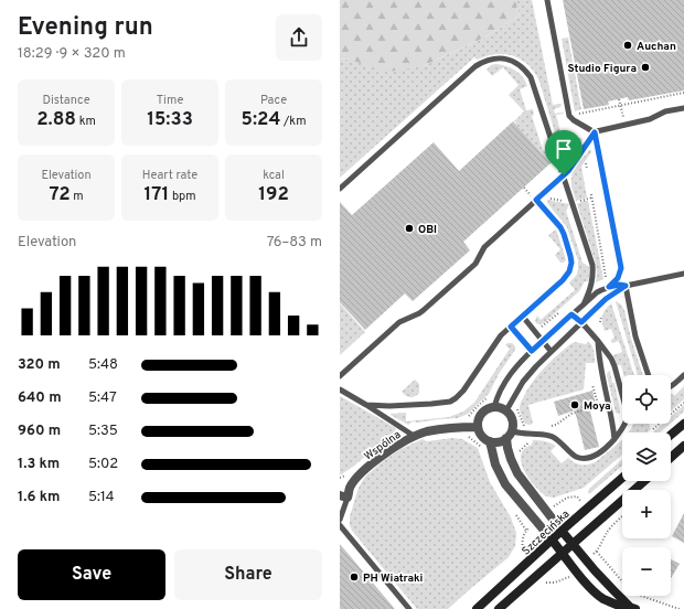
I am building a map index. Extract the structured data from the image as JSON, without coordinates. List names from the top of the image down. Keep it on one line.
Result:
{"streets":{"main road":["Szczecińska"],"street":["Wspólna"]},"places":["Auchan","Studio Figura","OBI","Moya","PH Wiatraki"],"page":{"heading":["Evening run","18:29 · 9 × 320 m"],"stats":[["Distance","2.88 km"],["Time","15:33"],["Pace","5:24 /km"],["Elevation","72 m"],["Heart rate","171 bpm"],["kcal","192"]],"chart":["Elevation","76–83 m"],"list":[{"name":"320 m","note":"5:48"},{"name":"640 m","note":"5:47"},{"name":"960 m","note":"5:35"},{"name":"1.3 km","note":"5:02"},{"name":"1.6 km","note":"5:14"}],"map_buttons":["+","−"],"buttons":["Save","Share"]}}
